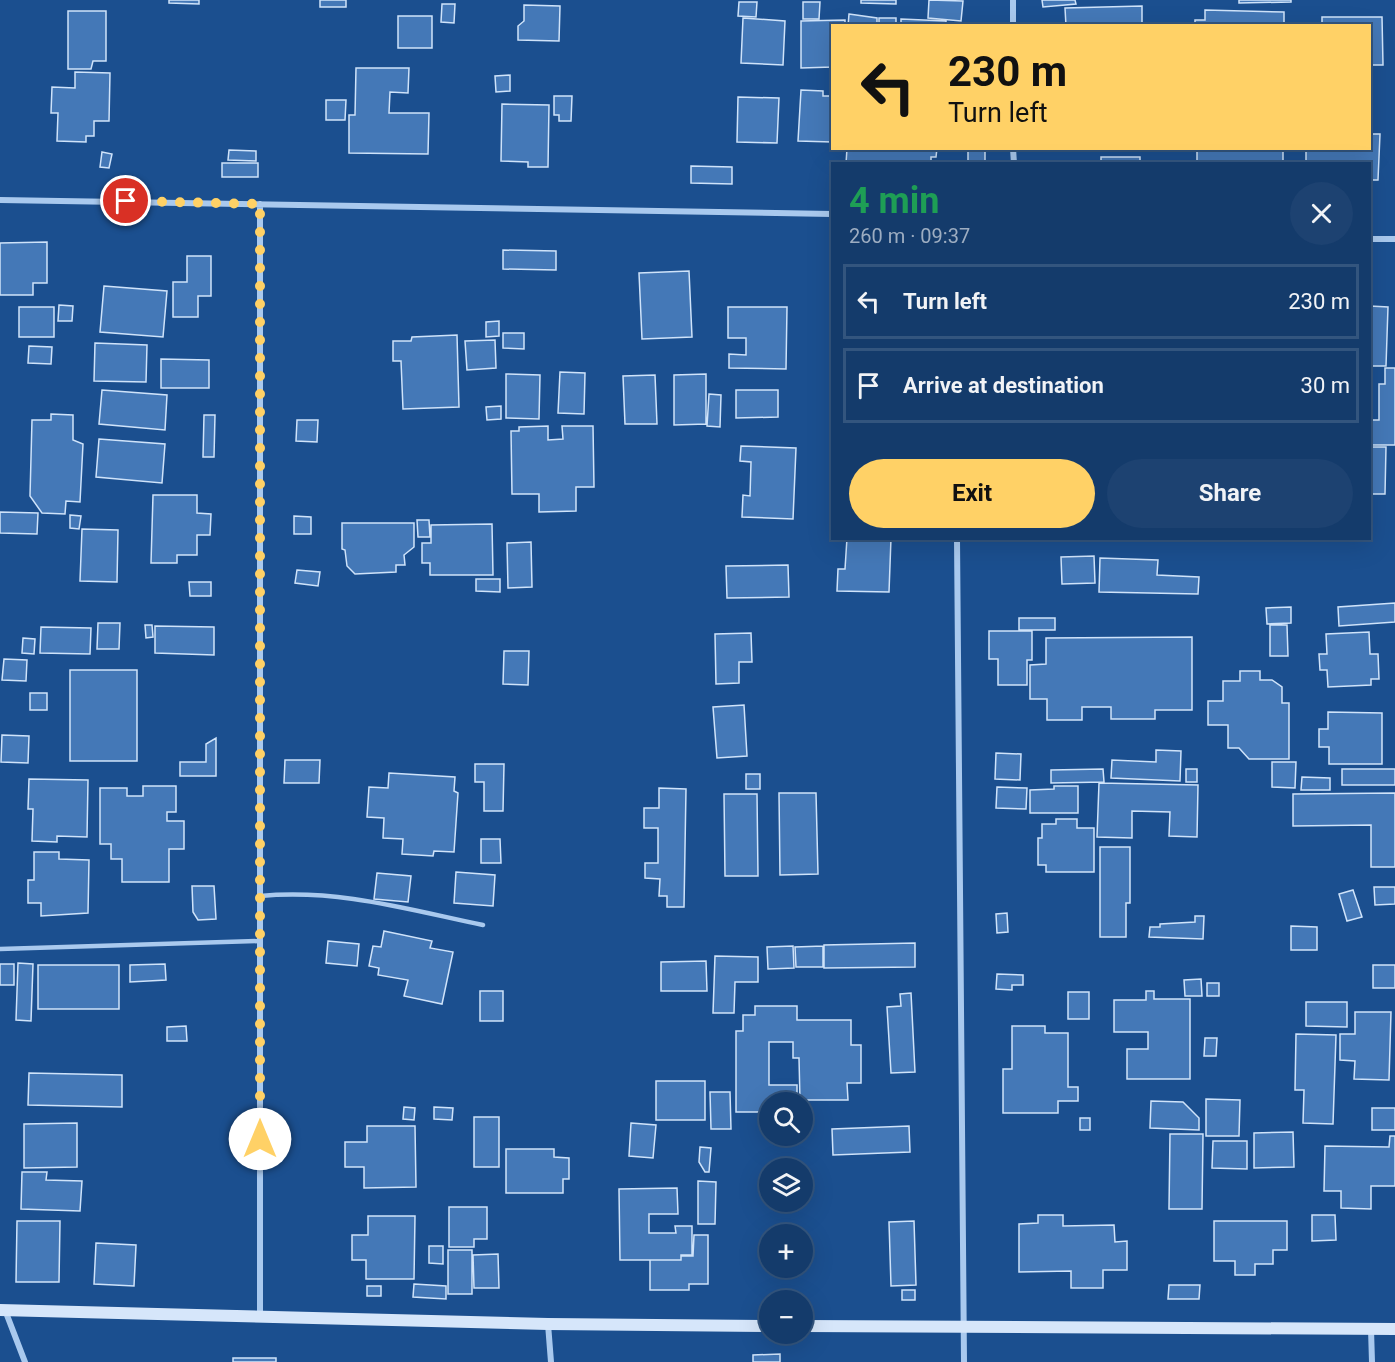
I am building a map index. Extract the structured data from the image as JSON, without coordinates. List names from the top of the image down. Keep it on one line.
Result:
{"page":{"turn":["230 m","Turn left"],"heading":["4 min","260 m · 09:37"],"list":[{"name":"Turn left","value":"230 m"},{"name":"Arrive at destination","value":"30 m"}],"buttons":["Exit","Share"],"map_buttons":["+","−"]}}
